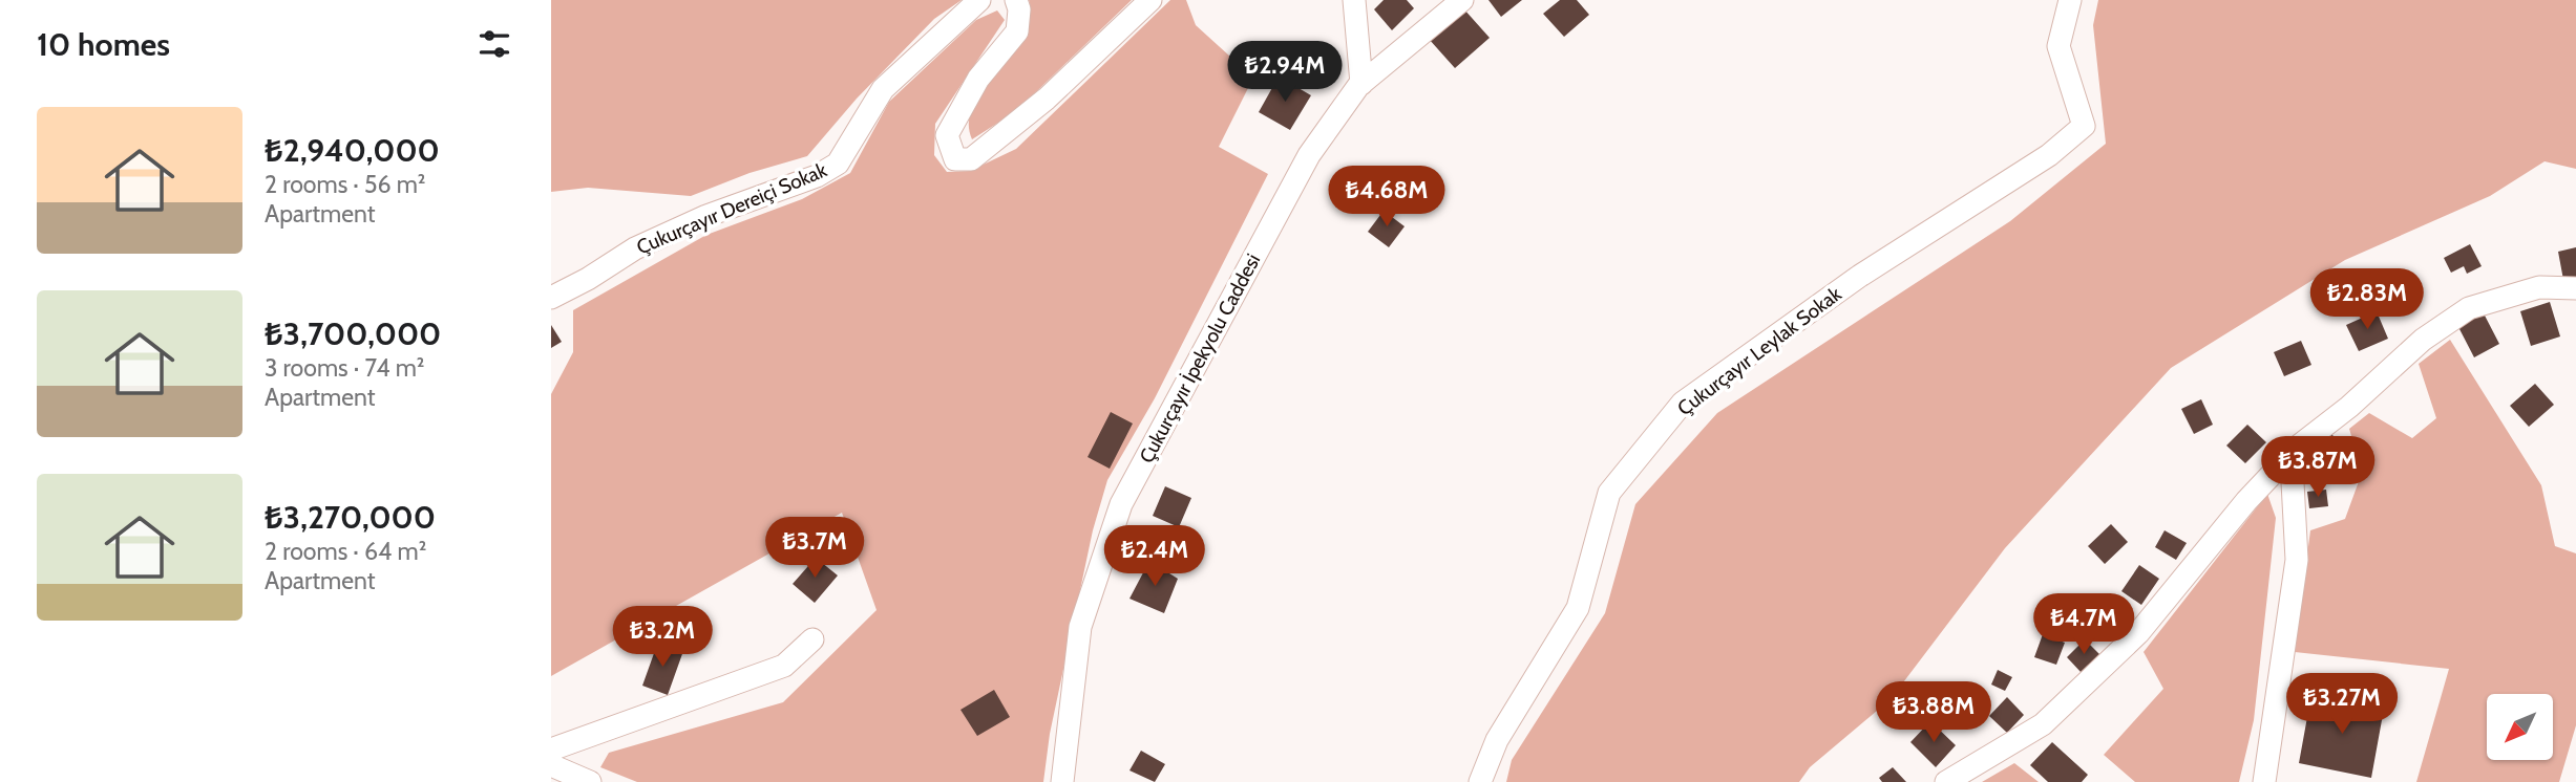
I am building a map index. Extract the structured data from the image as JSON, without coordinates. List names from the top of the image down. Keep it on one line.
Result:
{"streets":{"street":["Çukurçayır Dereiçi Sokak","Çukurçayır Leylak Sokak","Çukurçayır İpekyolu Caddesi"]},"north":"bottom left","page":{"heading":"10 homes","price":["₺2.94M","₺4.68M","₺2.83M","₺3.87M","₺3.7M","₺2.4M","₺4.7M","₺3.2M","₺3.27M","₺3.88M"],"list":[{"name":"₺2,940,000","note":"2 rooms · 56 m² · Apartment"},{"name":"₺3,700,000","note":"3 rooms · 74 m² · Apartment"},{"name":"₺3,270,000","note":"2 rooms · 64 m² · Apartment"}]}}
